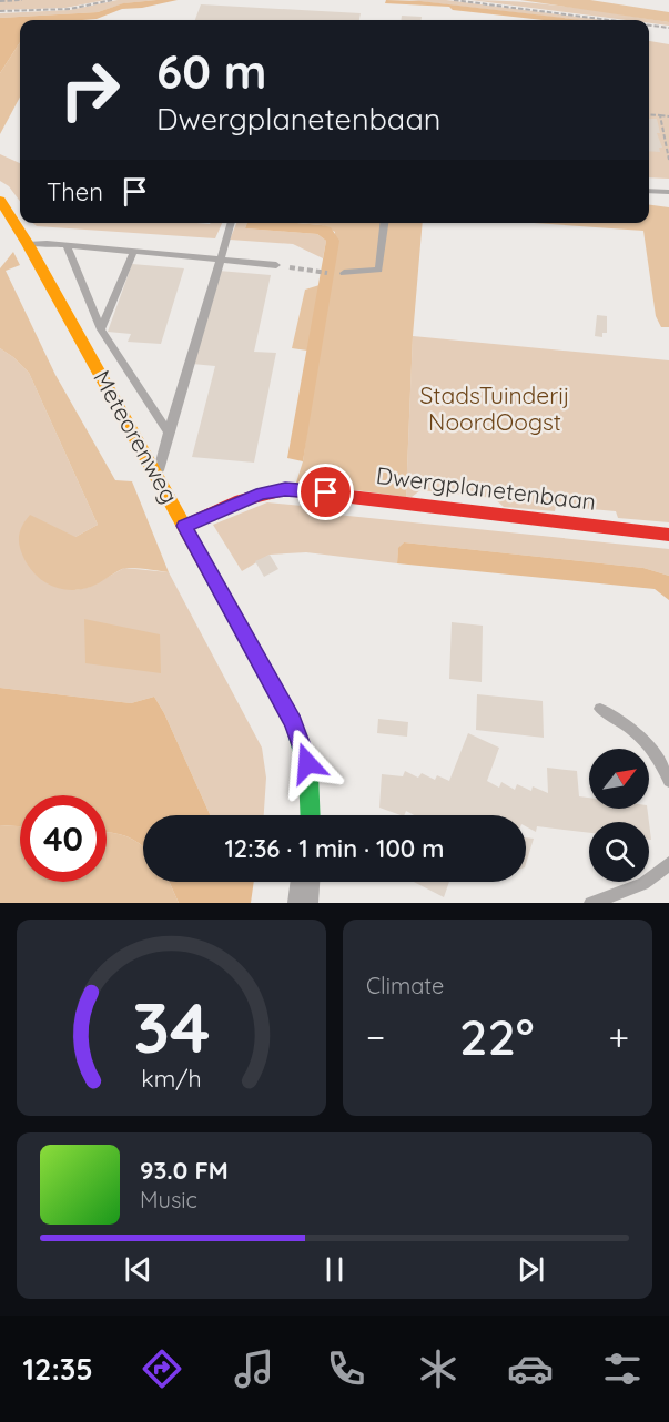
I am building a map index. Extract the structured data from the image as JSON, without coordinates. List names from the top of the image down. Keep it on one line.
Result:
{"streets":{"street":["Meteorenweg","Dwergplanetenbaan"]},"crossings":[["Meteorenweg","Dwergplanetenbaan"]],"parks":["StadsTuinderij NoordOogst"],"north":"top right","page":{"turn":["60 m","Dwergplanetenbaan"],"then":"Then","limit":"40","trip":"12:36 · 1 min · 100 m","tile":"Climate","heat":["−","22°","+"],"song":["93.0 FM","Music"],"tabs":"12:35","gauge":["34","km/h"]}}
